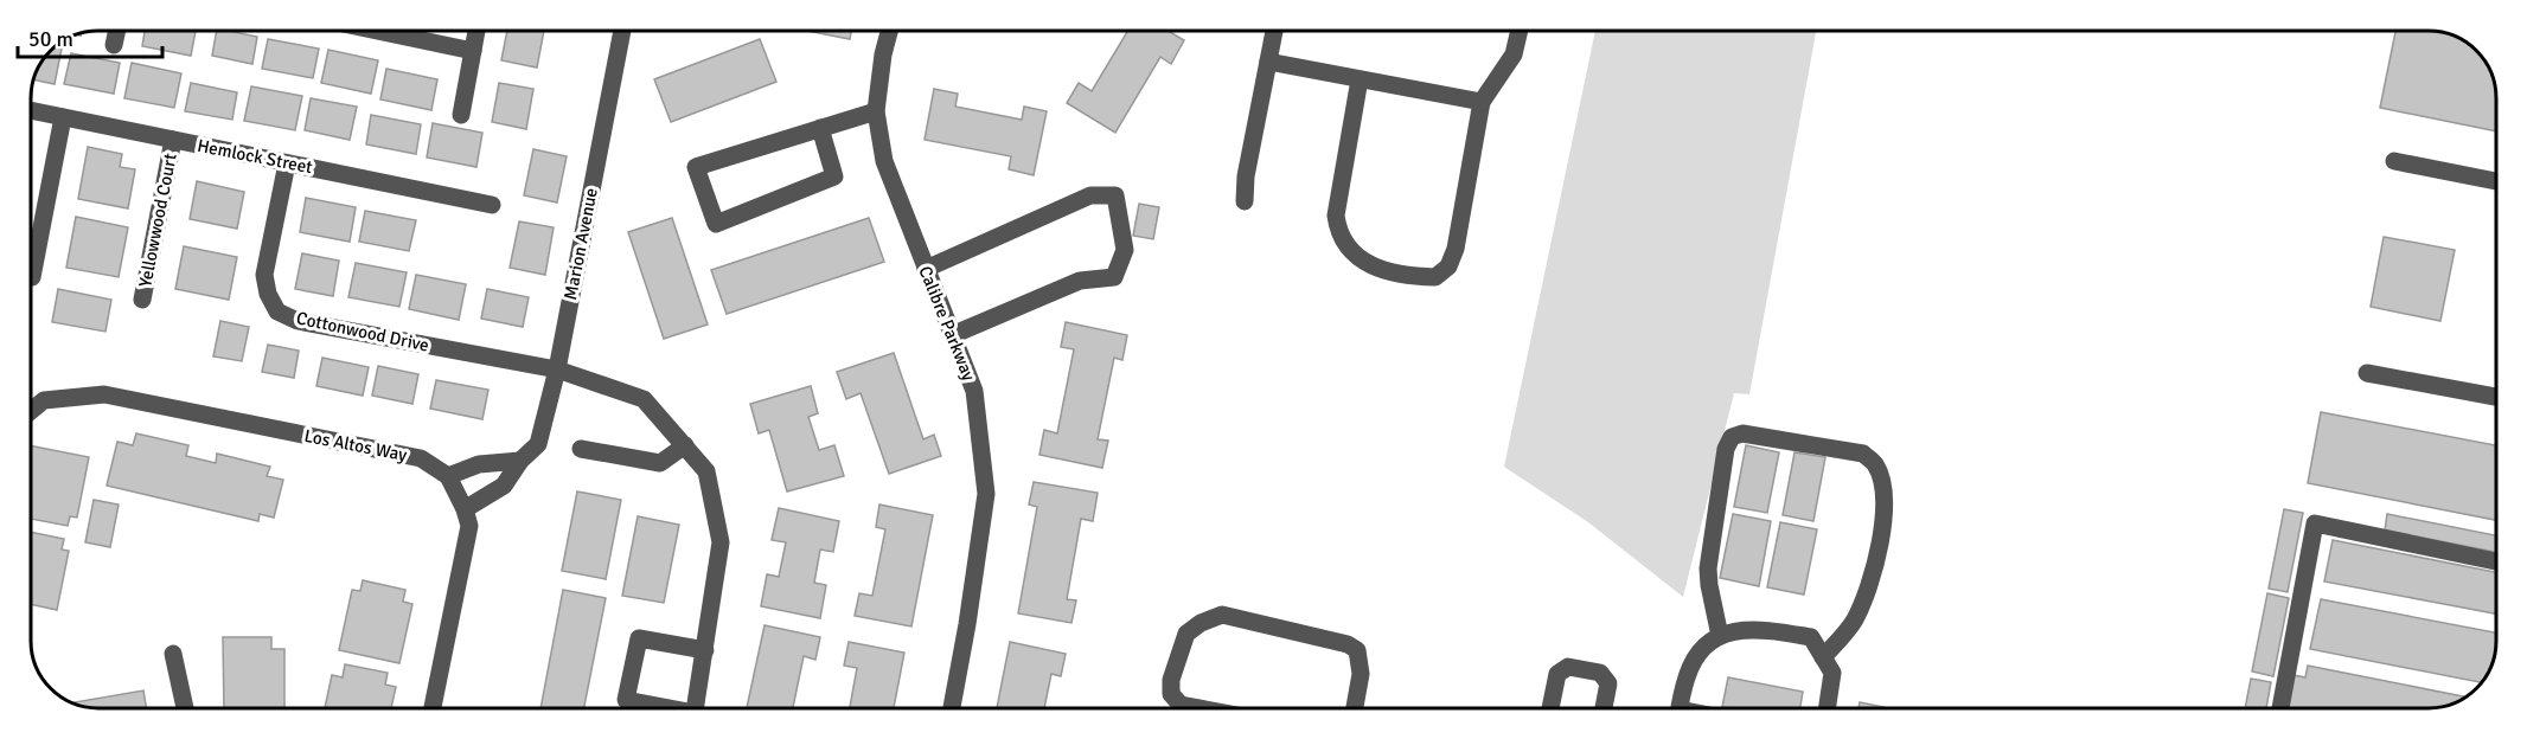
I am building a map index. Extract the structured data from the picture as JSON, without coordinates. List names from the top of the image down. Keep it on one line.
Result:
{"streets":{"street":["Hemlock Street","Yellowwood Court","Marion Avenue","Calibre Parkway","Cottonwood Drive","Los Altos Way"]},"crossings":[["Hemlock Street","Yellowwood Court"],["Hemlock Street","Cottonwood Drive"],["Marion Avenue","Cottonwood Drive"]],"scale_bar":"50 m"}
